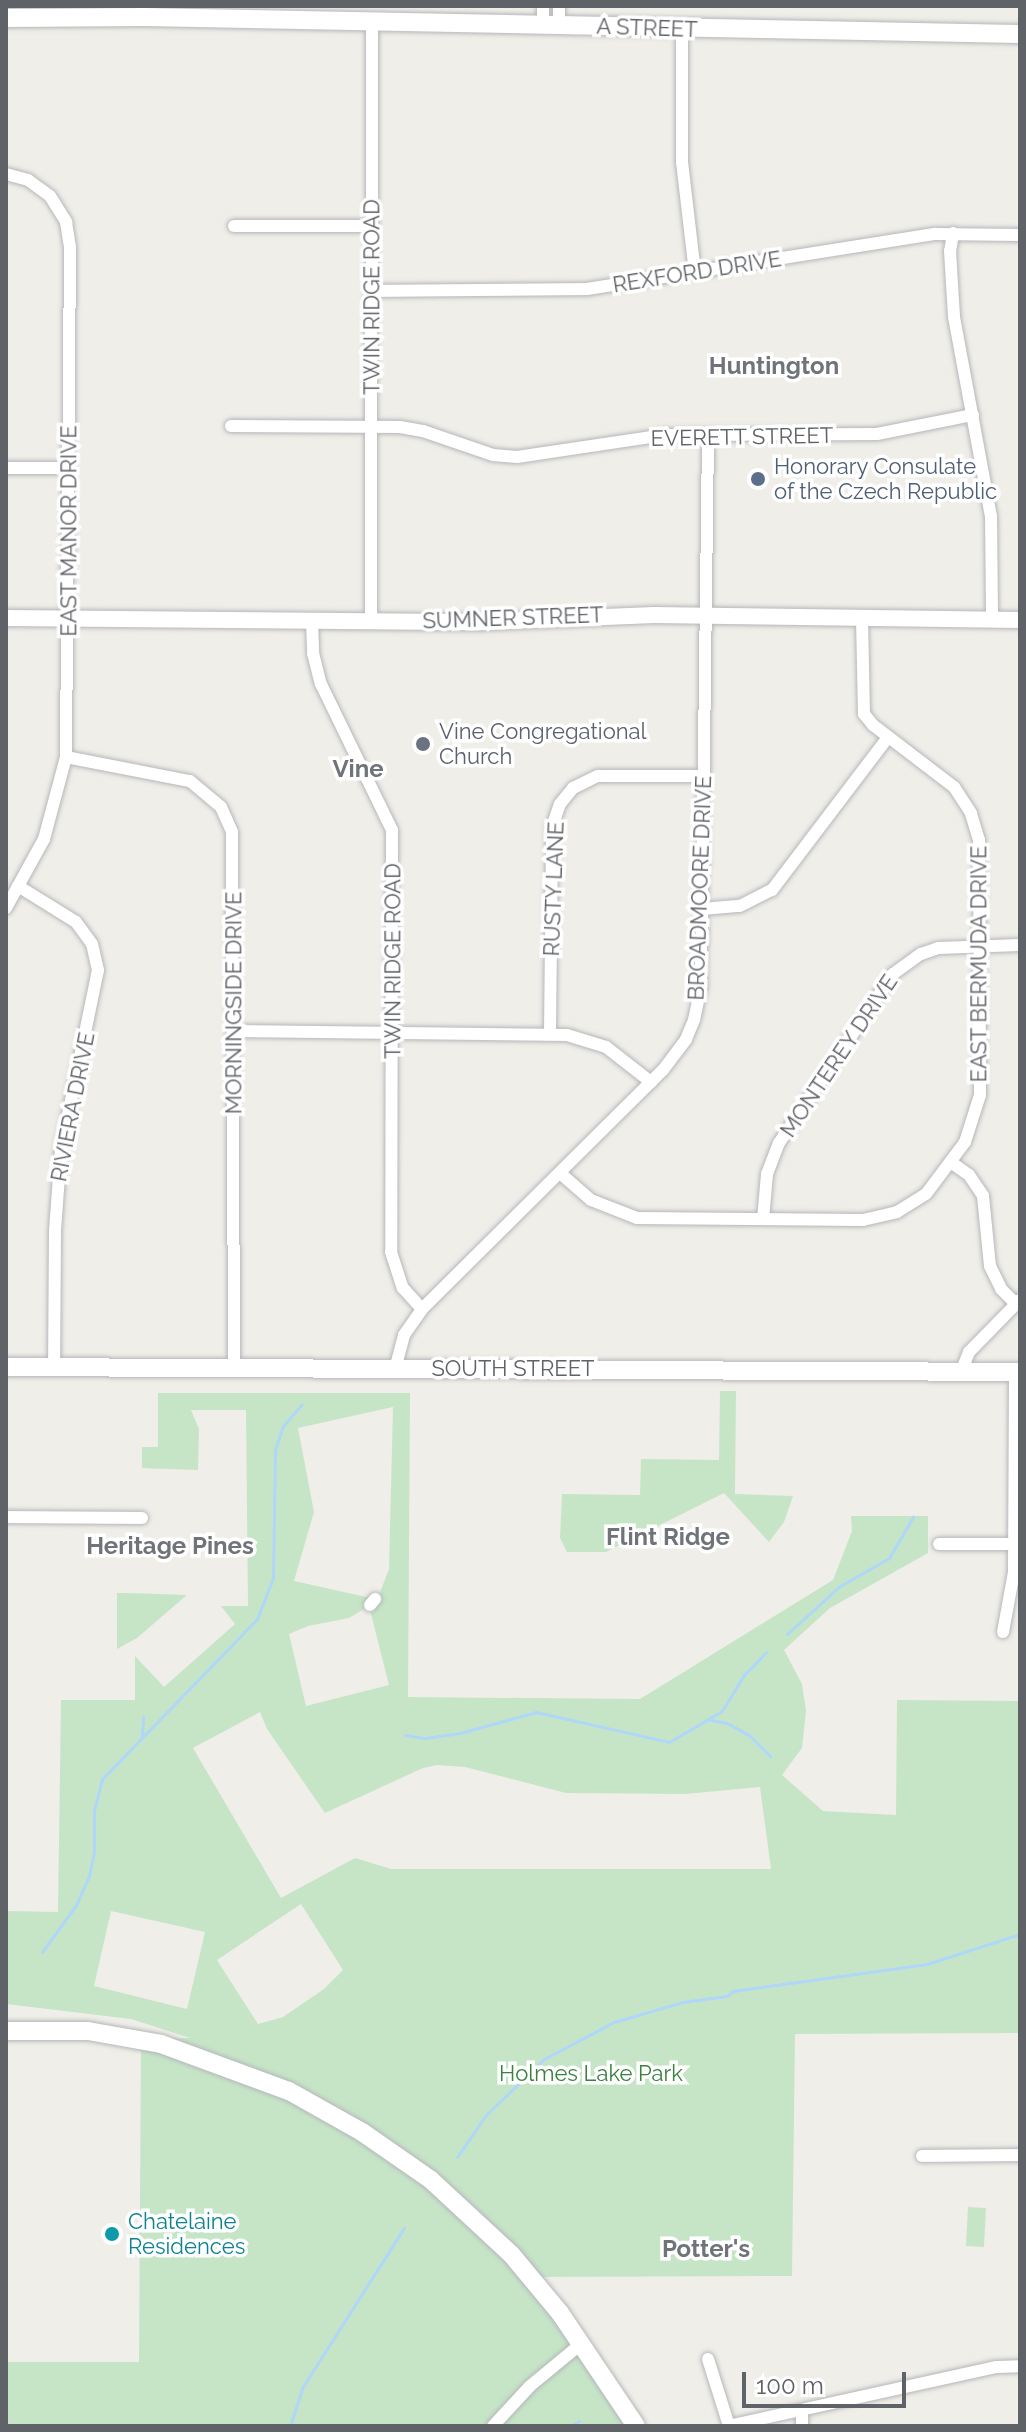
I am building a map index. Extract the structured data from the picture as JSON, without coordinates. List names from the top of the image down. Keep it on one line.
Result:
{"streets":{"main road":["A STREET","SOUTH STREET"],"street":["REXFORD DRIVE","TWIN RIDGE ROAD","EVERETT STREET","EAST MANOR DRIVE","SUMNER STREET","BROADMOORE DRIVE","RUSTY LANE","EAST BERMUDA DRIVE","MORNINGSIDE DRIVE","MONTEREY DRIVE","RIVIERA DRIVE"]},"crossings":[["A STREET","TWIN RIDGE ROAD"],["REXFORD DRIVE","TWIN RIDGE ROAD"],["TWIN RIDGE ROAD","EVERETT STREET"],["TWIN RIDGE ROAD","SUMNER STREET"],["TWIN RIDGE ROAD","BROADMOORE DRIVE"],["EVERETT STREET","BROADMOORE DRIVE"],["EAST MANOR DRIVE","SUMNER STREET"],["EAST MANOR DRIVE","MORNINGSIDE DRIVE"],["EAST MANOR DRIVE","RIVIERA DRIVE"],["SUMNER STREET","BROADMOORE DRIVE"],["SUMNER STREET","EAST BERMUDA DRIVE"],["BROADMOORE DRIVE","RUSTY LANE"],["BROADMOORE DRIVE","EAST BERMUDA DRIVE"],["BROADMOORE DRIVE","SOUTH STREET"],["EAST BERMUDA DRIVE","MONTEREY DRIVE"],["MORNINGSIDE DRIVE","SOUTH STREET"],["RIVIERA DRIVE","SOUTH STREET"]],"districts":["Huntington","Vine","Flint Ridge","Heritage Pines","Potter's"],"parks":["Holmes Lake Park"],"places":["Honorary Consulate of the Czech Republic","Vine Congregational Church","Chatelaine Residences"],"scale_bar":"100 m"}
